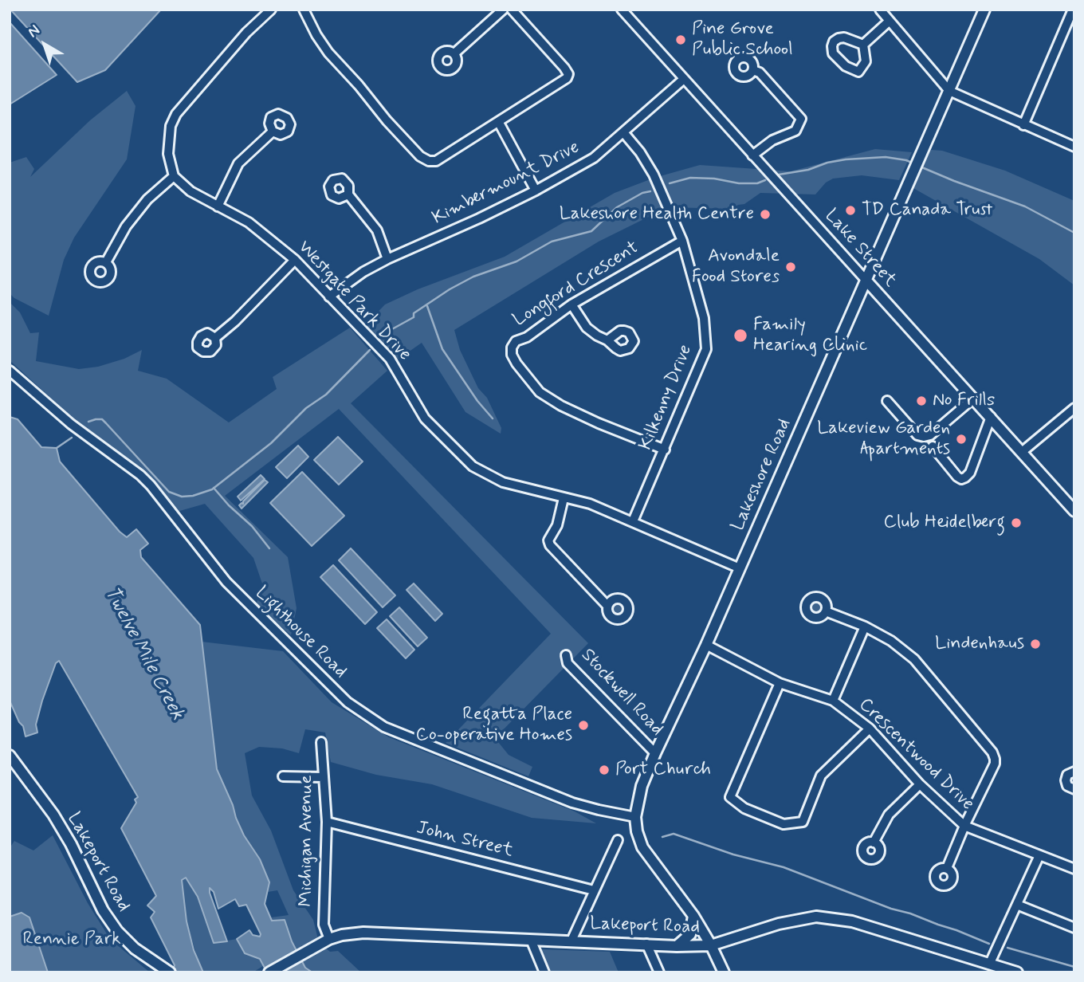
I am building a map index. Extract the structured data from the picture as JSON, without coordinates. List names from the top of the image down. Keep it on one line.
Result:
{"streets":{"main road":["Lake Street","Lakeshore Road","Lakeport Road"],"street":["Kimbermount Drive","Longford Crescent","Westgate Park Drive","Kilkenny Drive","Lighthouse Road","Stockwell Road","Crescentwood Drive","John Street","Michigan Avenue"]},"crossings":[["Kimbermount Drive","Lake Street"],["Kimbermount Drive","Westgate Park Drive"],["Kimbermount Drive","Kilkenny Drive"],["Lake Street","Lakeshore Road"],["Longford Crescent","Kilkenny Drive"],["Westgate Park Drive","Kilkenny Drive"],["Westgate Park Drive","Lakeshore Road"],["Lakeshore Road","Lighthouse Road"],["Lakeshore Road","Stockwell Road"],["Lakeshore Road","Crescentwood Drive"],["Lakeshore Road","Lakeport Road"],["John Street","Michigan Avenue"],["Michigan Avenue","Lakeport Road"]],"water":["Twelve Mile Creek"],"parks":["Rennie Park"],"places":["Pine Grove Public School","TD Canada Trust","Lakeshore Health Centre","Avondale Food Stores","Family Hearing Clinic","No Frills","Lakeview Garden Apartments","Club Heidelberg","Lindenhaus","Regatta Place Co-operative Homes","Port Church"],"north":"top left"}
